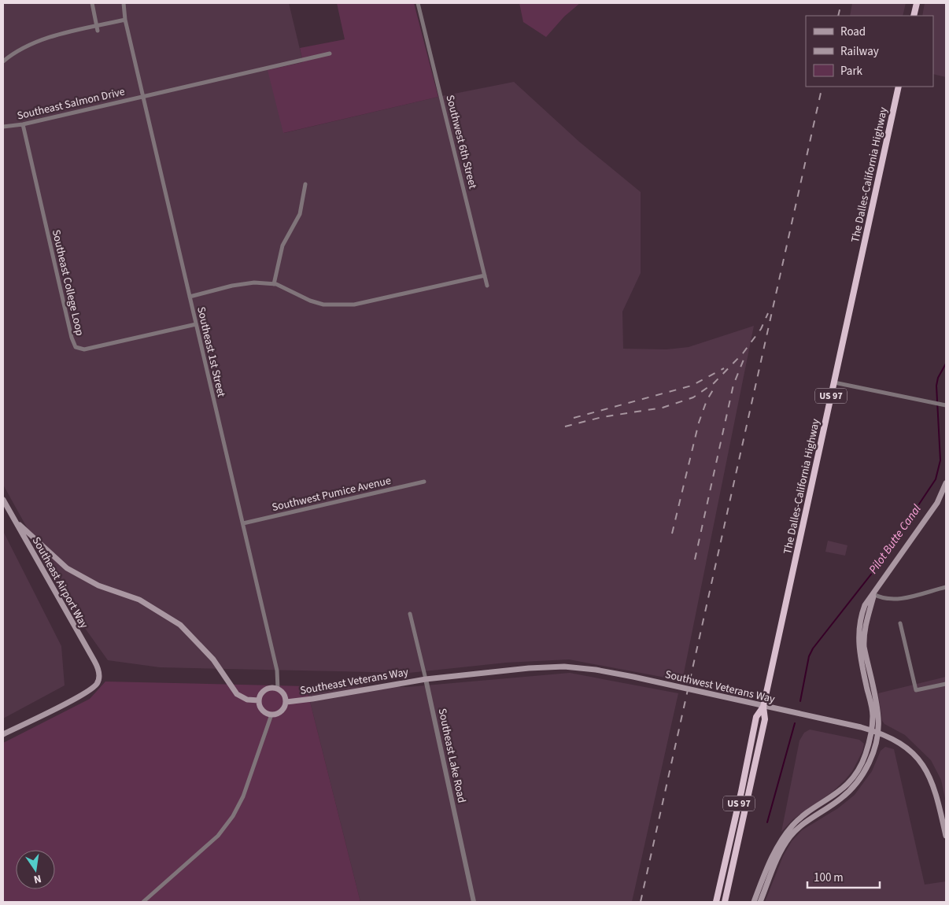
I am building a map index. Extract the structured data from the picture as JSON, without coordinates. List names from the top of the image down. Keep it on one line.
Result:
{"streets":{"highway":["The Dalles-California Highway","US 97"],"main road":["Southeast Airport Way","Southeast Veterans Way","Southwest Veterans Way"],"street":["Southeast Salmon Drive","Southwest 6th Street","Southeast College Loop","Southeast 1st Street","Southwest Pumice Avenue","Southeast Lake Road"]},"crossings":[["Southeast Salmon Drive","Southeast College Loop"],["Southeast Salmon Drive","Southeast 1st Street"],["The Dalles-California Highway","Southwest Veterans Way"],["Southeast College Loop","Southeast 1st Street"],["Southeast 1st Street","Southwest Pumice Avenue"],["Southeast 1st Street","Southeast Veterans Way"],["Southeast Veterans Way","Southwest Veterans Way"],["Southeast Veterans Way","Southeast Lake Road"],["Southwest Veterans Way","Southeast Lake Road"]],"water":["Pilot Butte Canal"],"legend":["Road","Railway","Park"],"scale_bar":"100 m","north":"bottom"}
